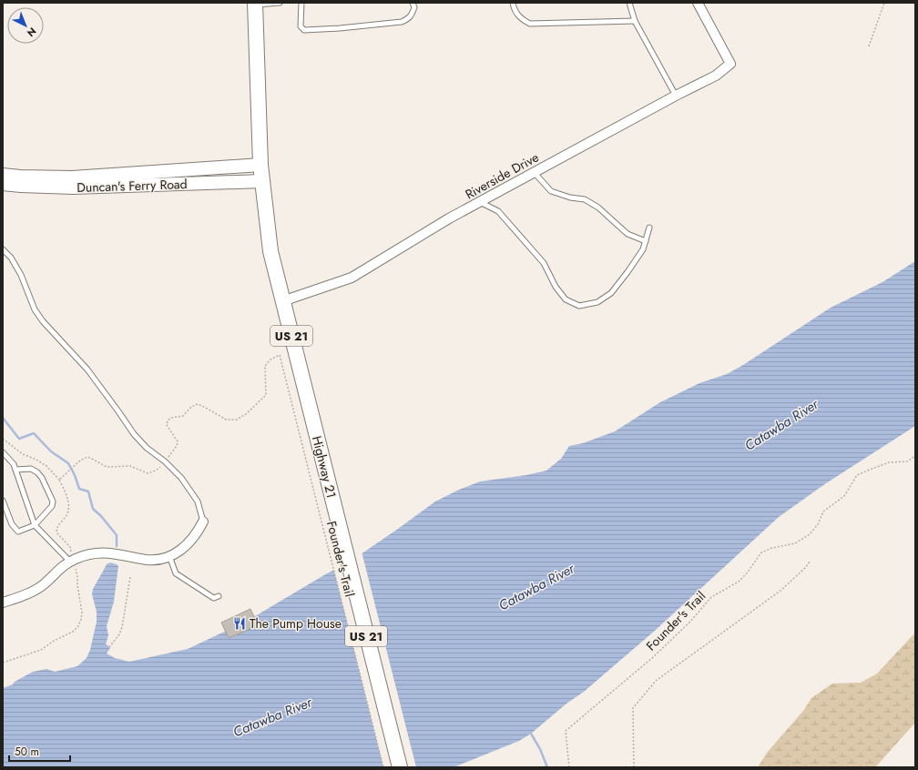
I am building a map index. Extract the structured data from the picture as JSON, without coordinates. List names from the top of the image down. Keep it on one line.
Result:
{"streets":{"main road":["US 21","Highway 21"],"street":["Riverside Drive","Duncan's Ferry Road"],"path":["Founder's Trail"]},"crossings":[["Riverside Drive","Highway 21"],["Duncan's Ferry Road","Highway 21"],["US 21","Highway 21"]],"water":["Catawba River"],"places":{"restaurant":["The Pump House"]},"scale_bar":"50 m","north":"bottom right"}
